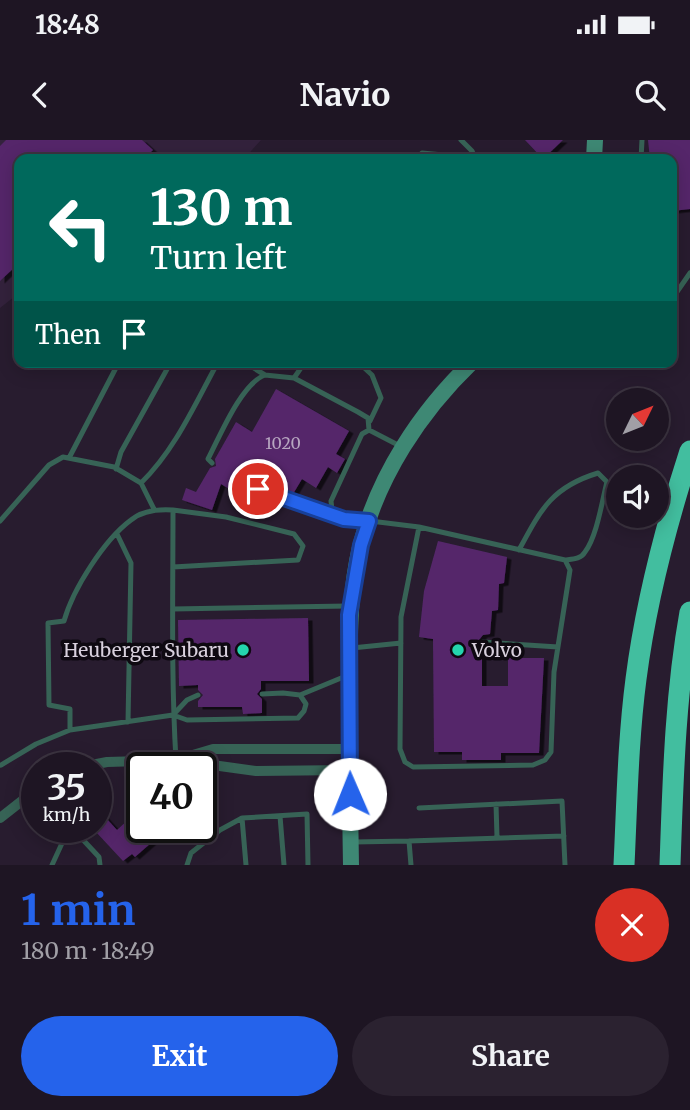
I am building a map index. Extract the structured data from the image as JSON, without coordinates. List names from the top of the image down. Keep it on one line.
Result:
{"places":["Heuberger Subaru","Volvo"],"house_numbers":["1020"],"north":"top right","page":{"status":"18:48","header":"Navio","turn":["130 m","Turn left"],"then":"Then","speed":"35 km/h","limit":"40","heading":["1 min","180 m · 18:49"],"buttons":["Exit","Share"]}}
